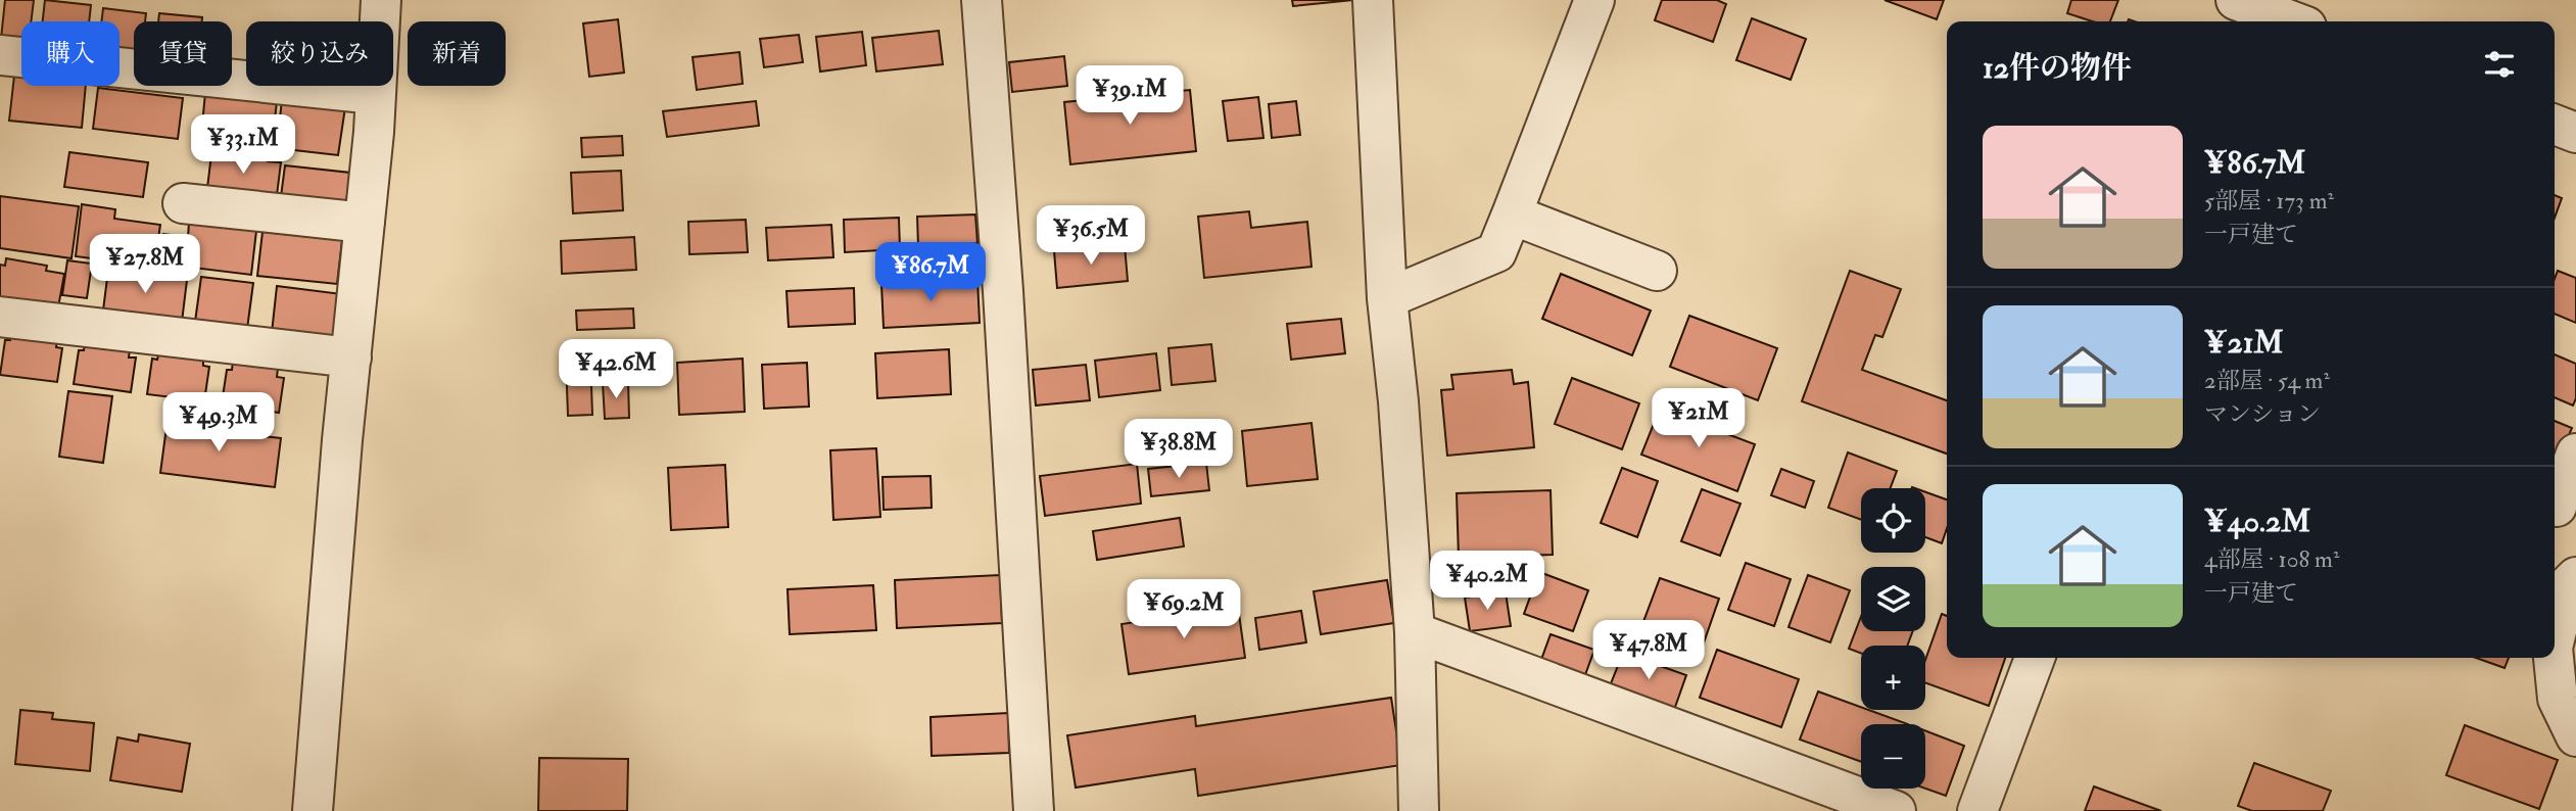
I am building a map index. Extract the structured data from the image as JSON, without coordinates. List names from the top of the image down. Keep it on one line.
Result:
{"page":{"chip":["購入","賃貸","絞り込み","新着"],"heading":"12件の物件","price":["¥39.1M","¥33.1M","¥36.5M","¥27.8M","¥86.7M","¥42.6M","¥21M","¥49.3M","¥38.8M","¥40.2M","¥69.2M","¥47.8M"],"list":[{"name":"¥86.7M","note":"5部屋 · 173 m² · 一戸建て"},{"name":"¥21M","note":"2部屋 · 54 m² · マンション"},{"name":"¥40.2M","note":"4部屋 · 108 m² · 一戸建て"}],"map_buttons":["+","−"]}}
